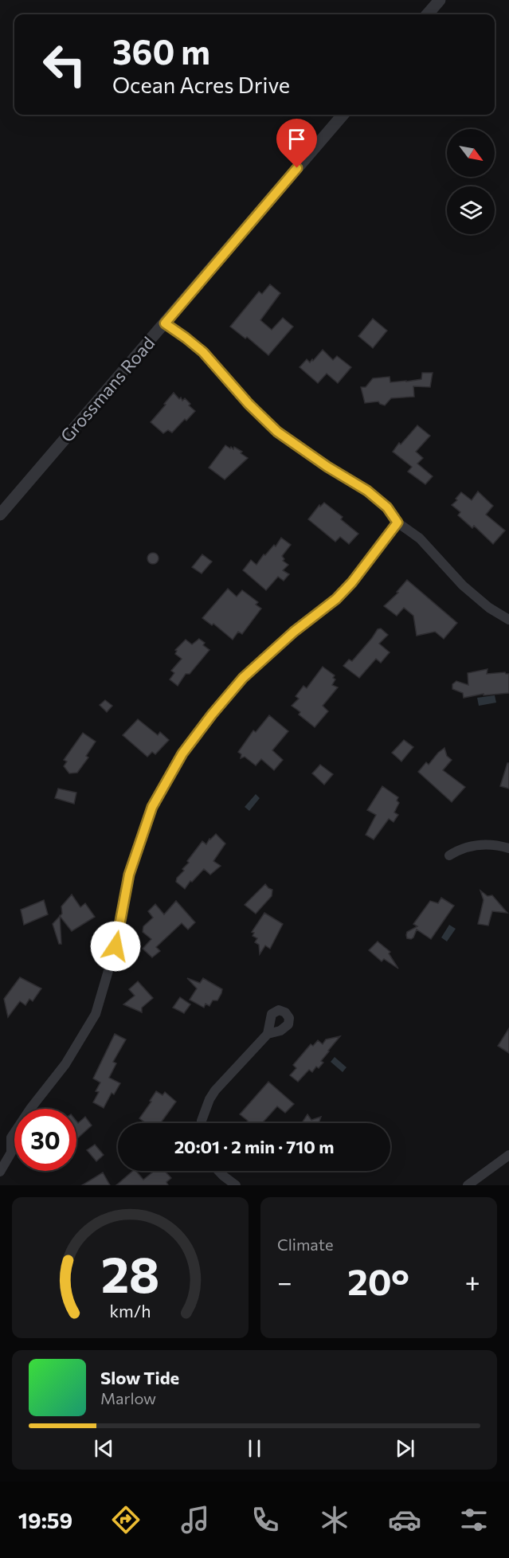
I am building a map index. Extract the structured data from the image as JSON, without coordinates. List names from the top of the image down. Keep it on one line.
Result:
{"streets":{"street":["Grossmans Road"]},"north":"bottom right","page":{"turn":["360 m","Ocean Acres Drive"],"limit":"30","trip":"20:01 · 2 min · 710 m","tile":"Climate","heat":["−","20°","+"],"song":["Slow Tide","Marlow"],"tabs":"19:59","gauge":["28","km/h"]}}
